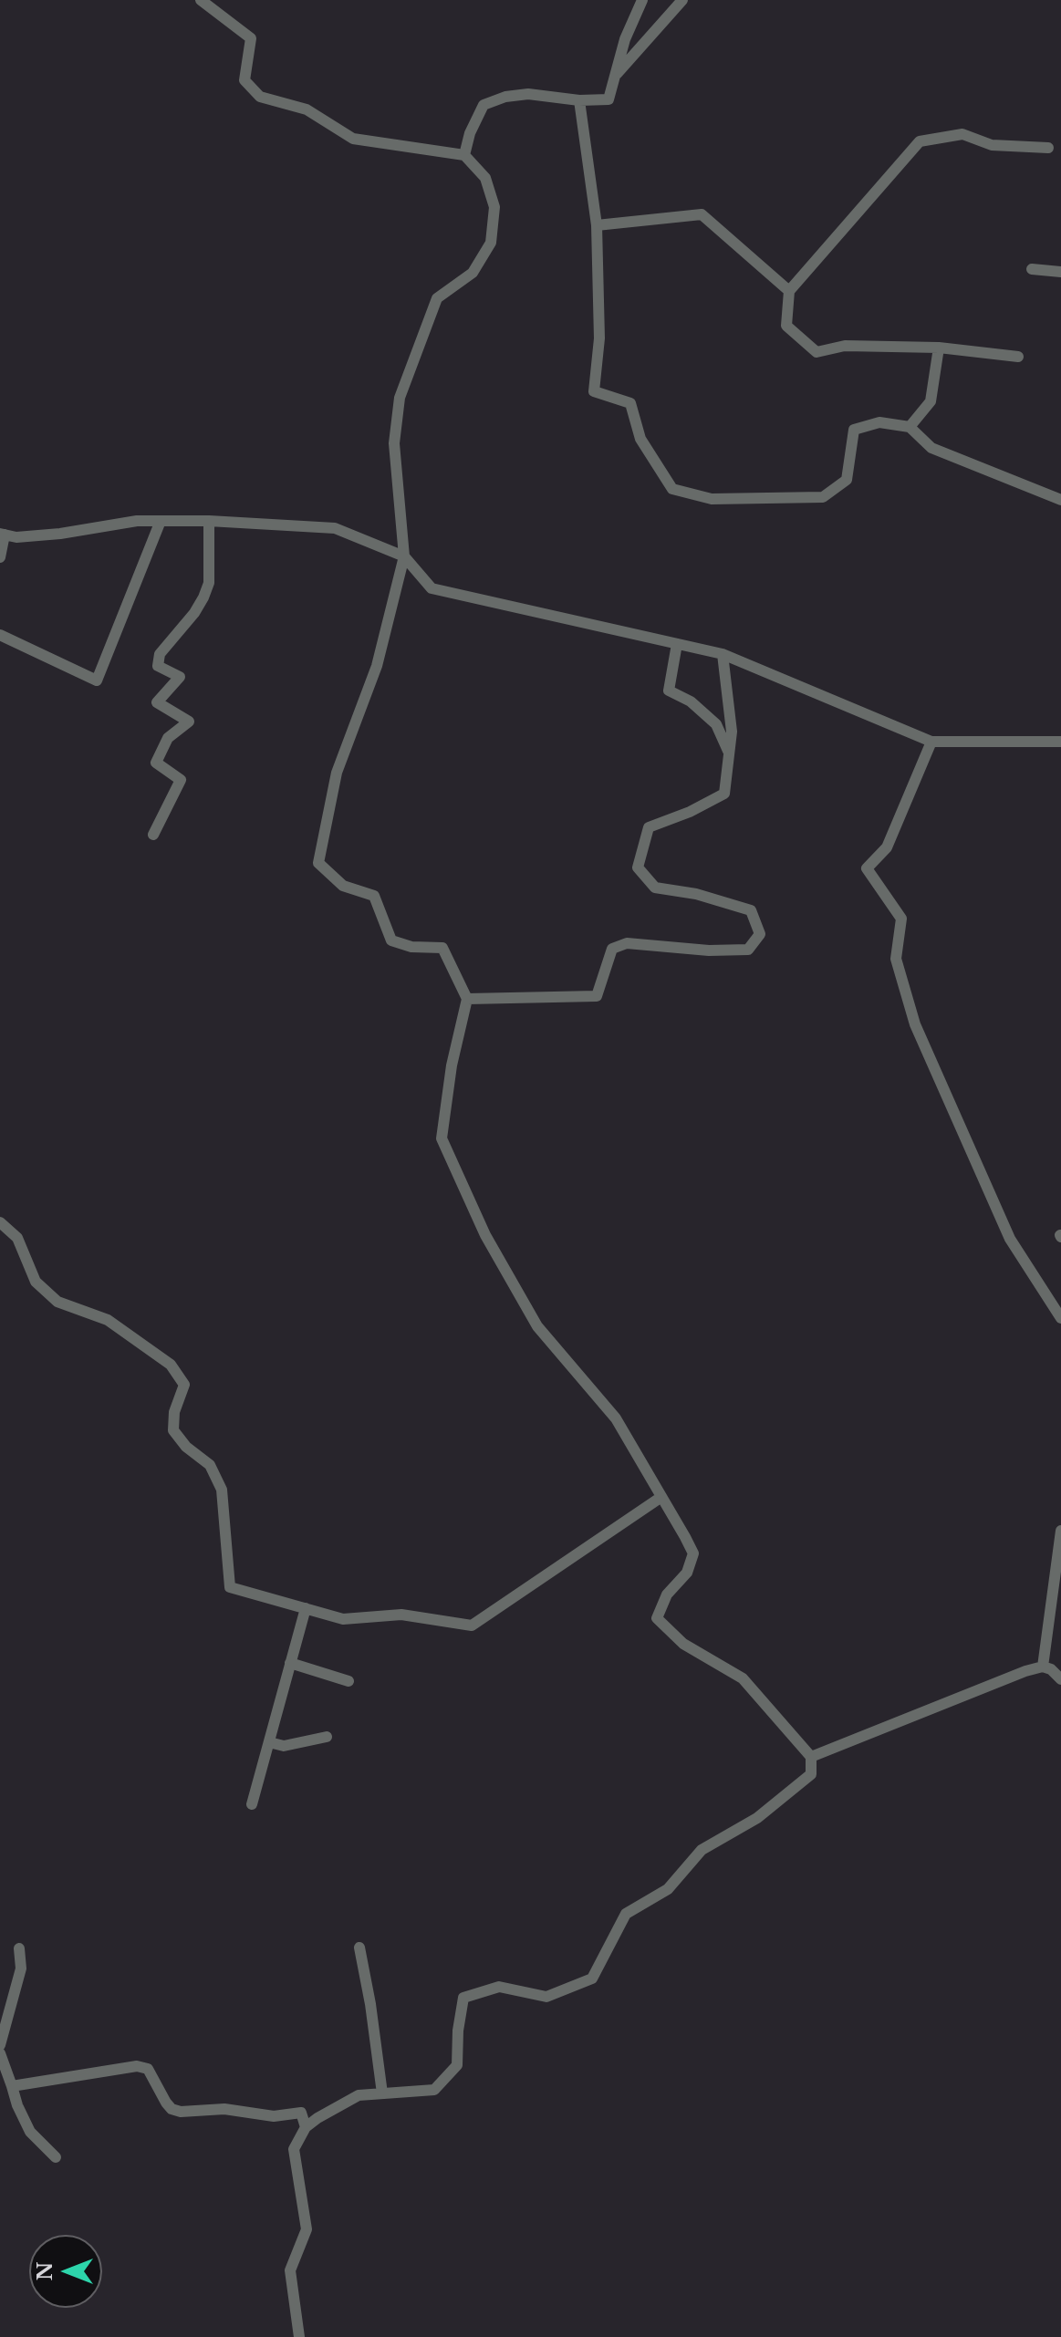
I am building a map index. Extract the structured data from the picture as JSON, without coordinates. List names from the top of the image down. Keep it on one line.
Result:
{"north":"left"}
